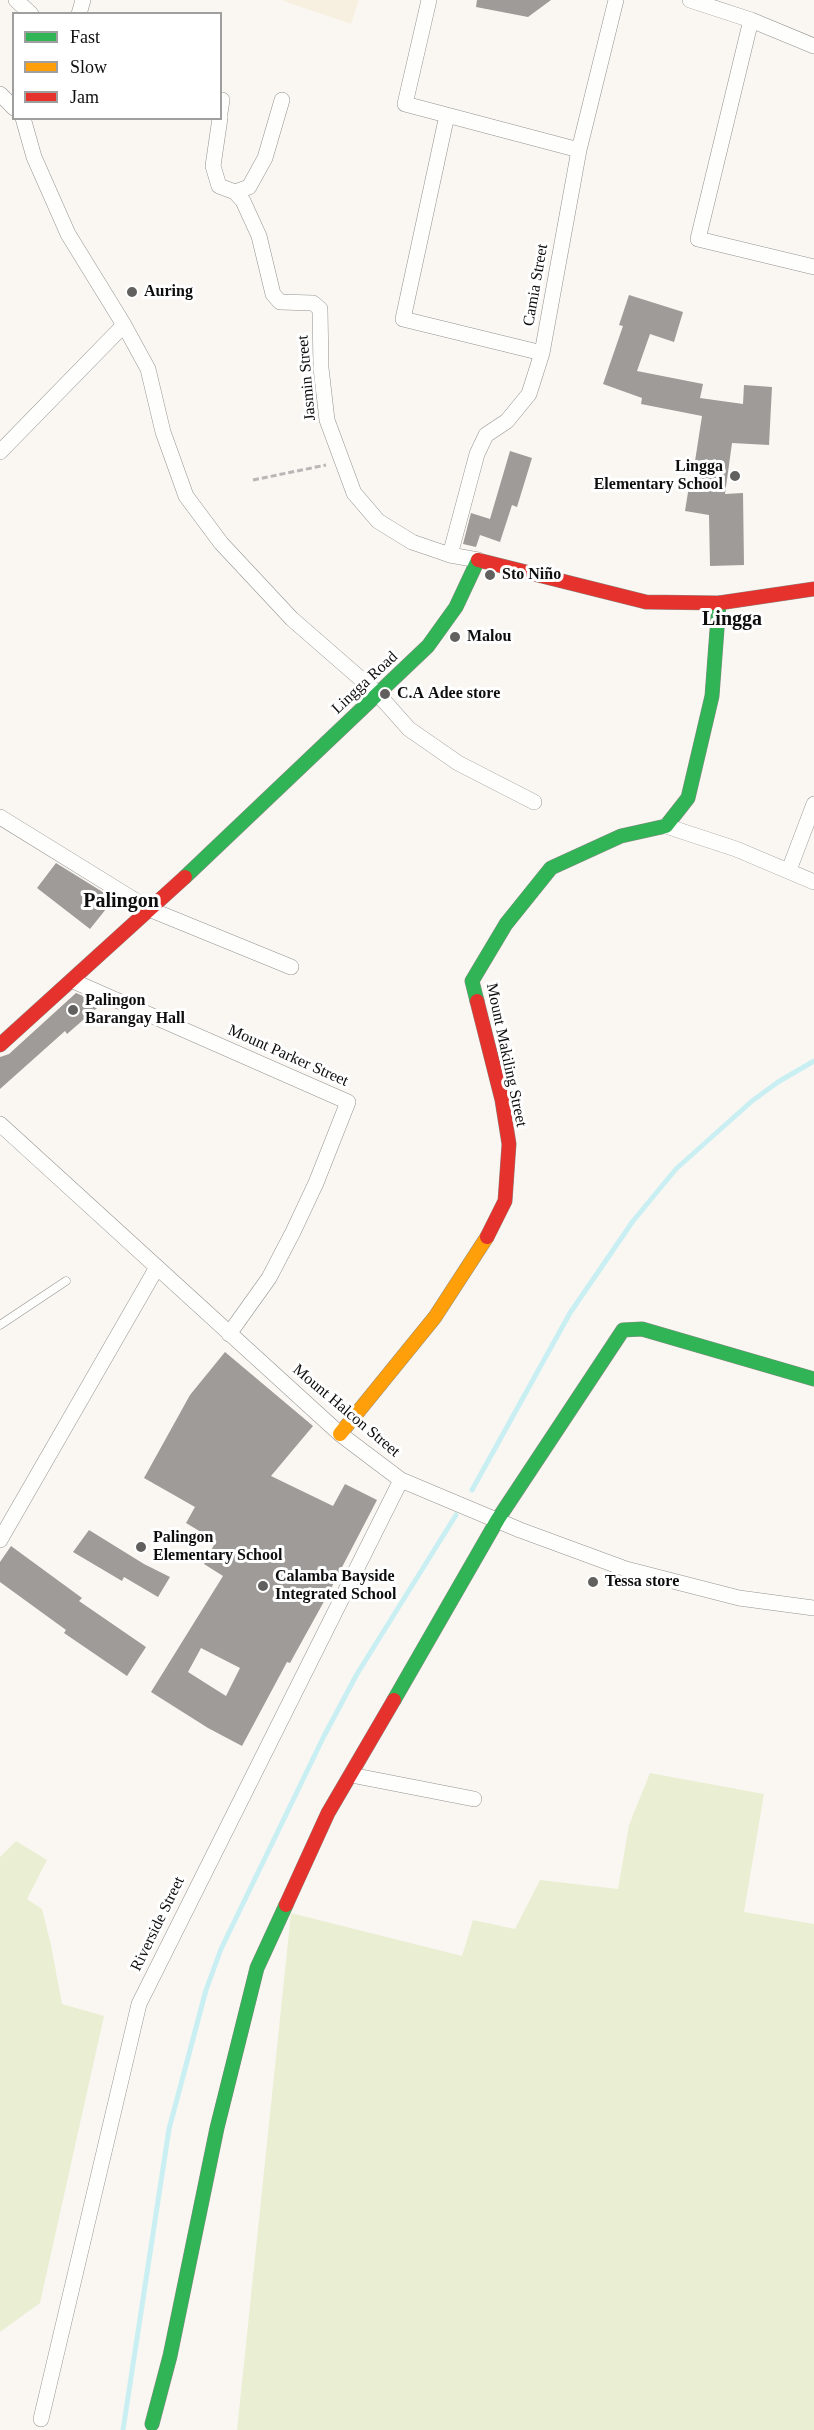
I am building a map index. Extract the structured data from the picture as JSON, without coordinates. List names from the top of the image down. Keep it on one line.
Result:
{"streets":{"street":["Camia Street","Jasmin Street","Lingga Road","Mount Makiling Street","Mount Parker Street","Mount Halcon Street","Riverside Street"]},"crossings":[["Camia Street","Jasmin Street"],["Jasmin Street","Lingga Road"],["Lingga Road","Mount Parker Street"],["Mount Makiling Street","Mount Halcon Street"],["Mount Parker Street","Mount Halcon Street"],["Mount Halcon Street","Riverside Street"]],"districts":["Lingga","Palingon"],"places":["Auring","Lingga Elementary School","Sto Niño","Malou","C.A Adee store","Palingon Barangay Hall","Palingon Elementary School","Tessa store","Calamba Bayside Integrated School"],"legend":["Fast","Slow","Jam"]}
